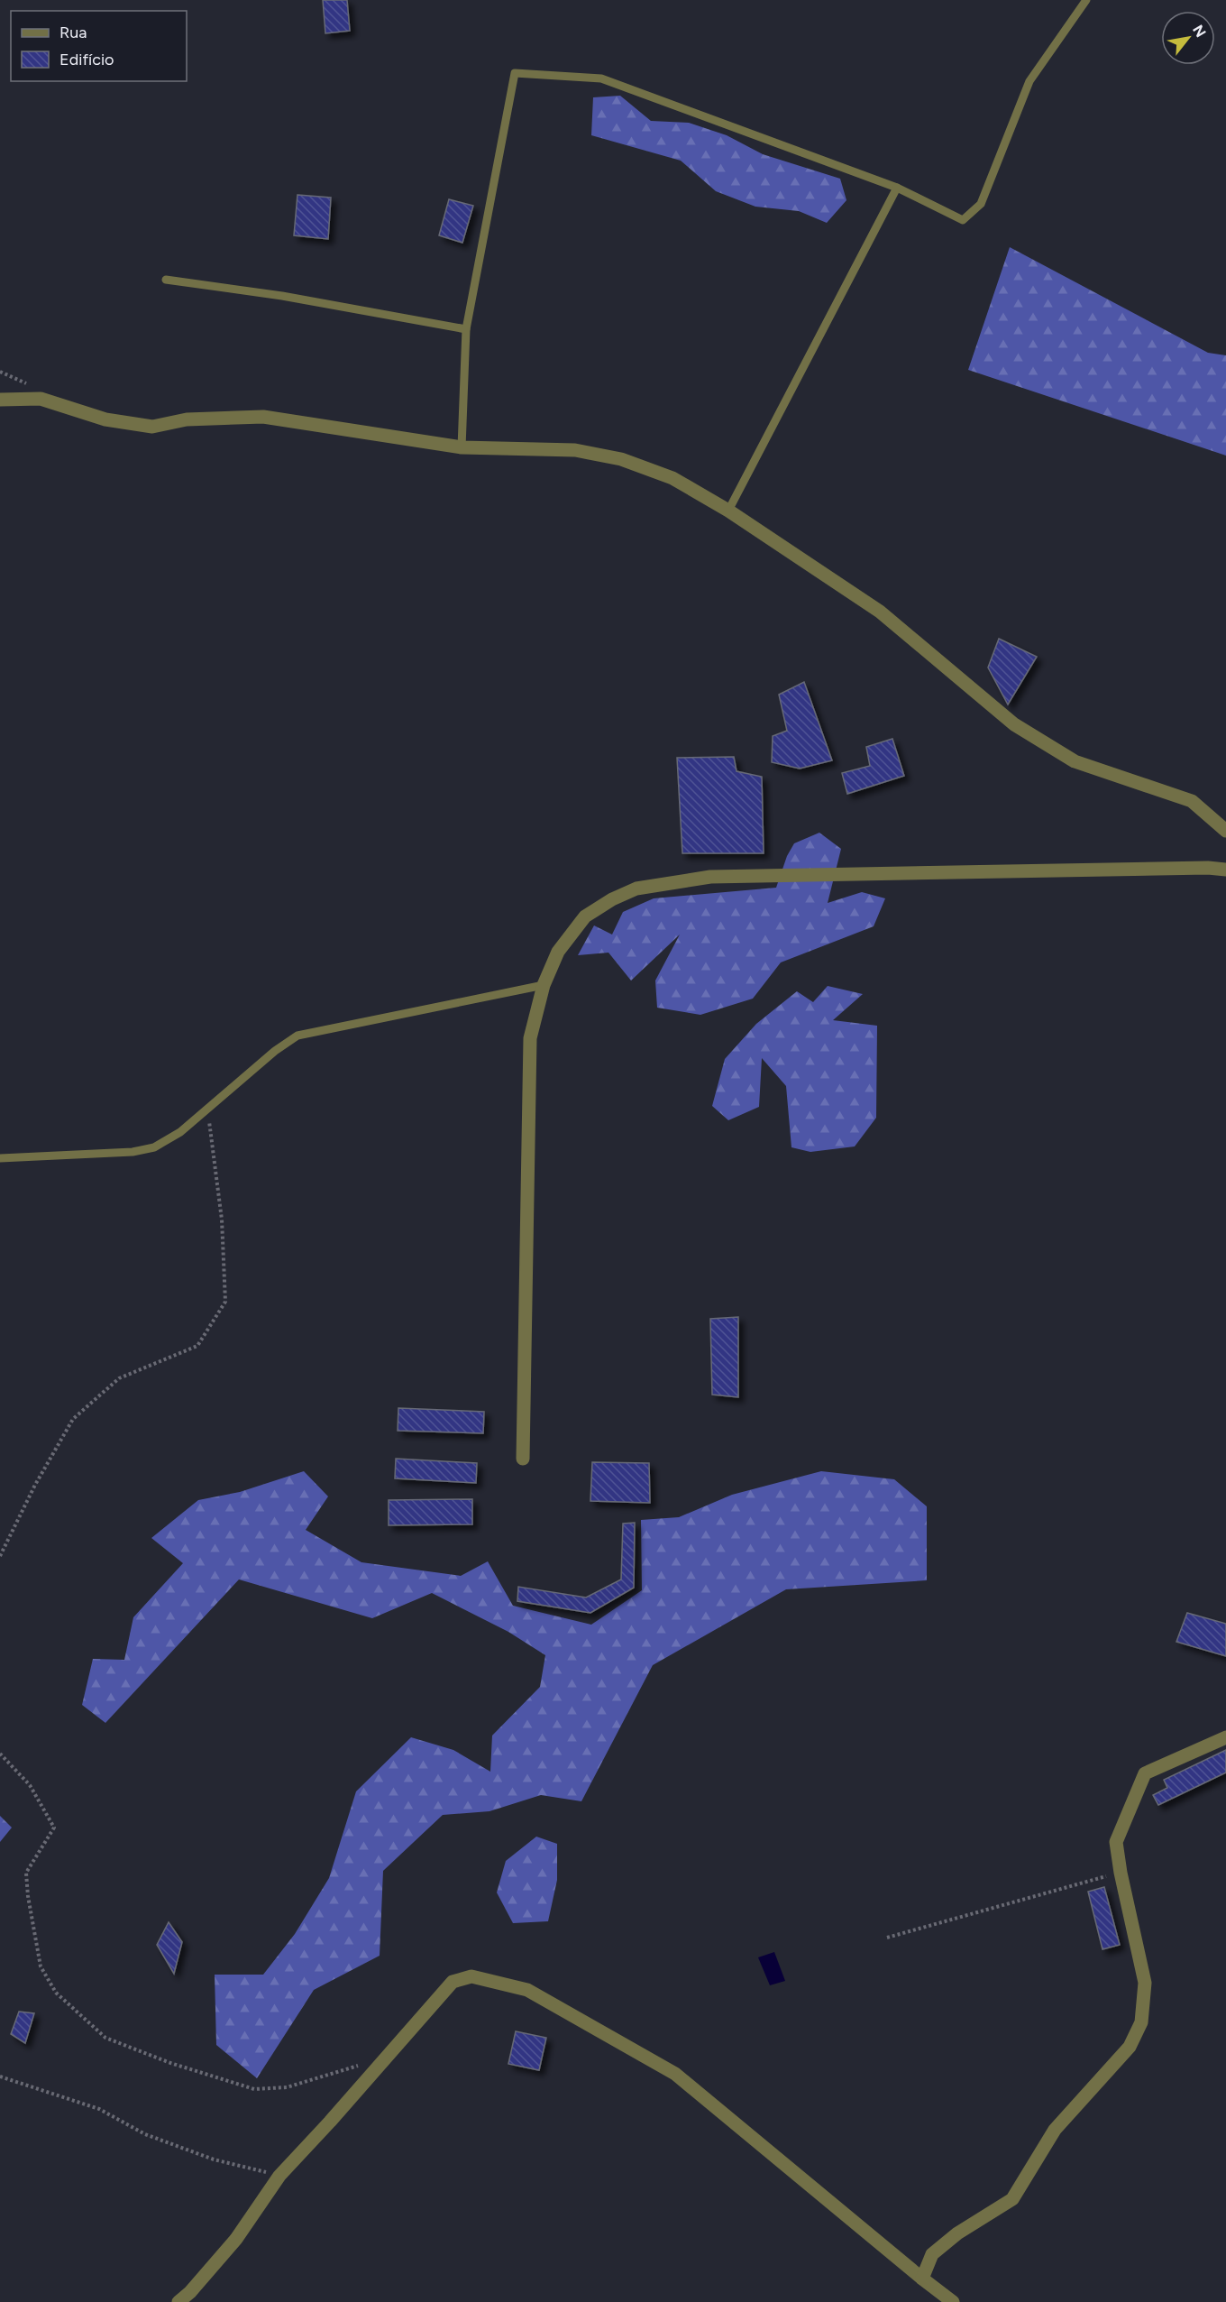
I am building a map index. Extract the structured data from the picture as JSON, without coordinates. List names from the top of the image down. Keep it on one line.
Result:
{"legend":["Rua","Edifício"],"north":"top right"}
